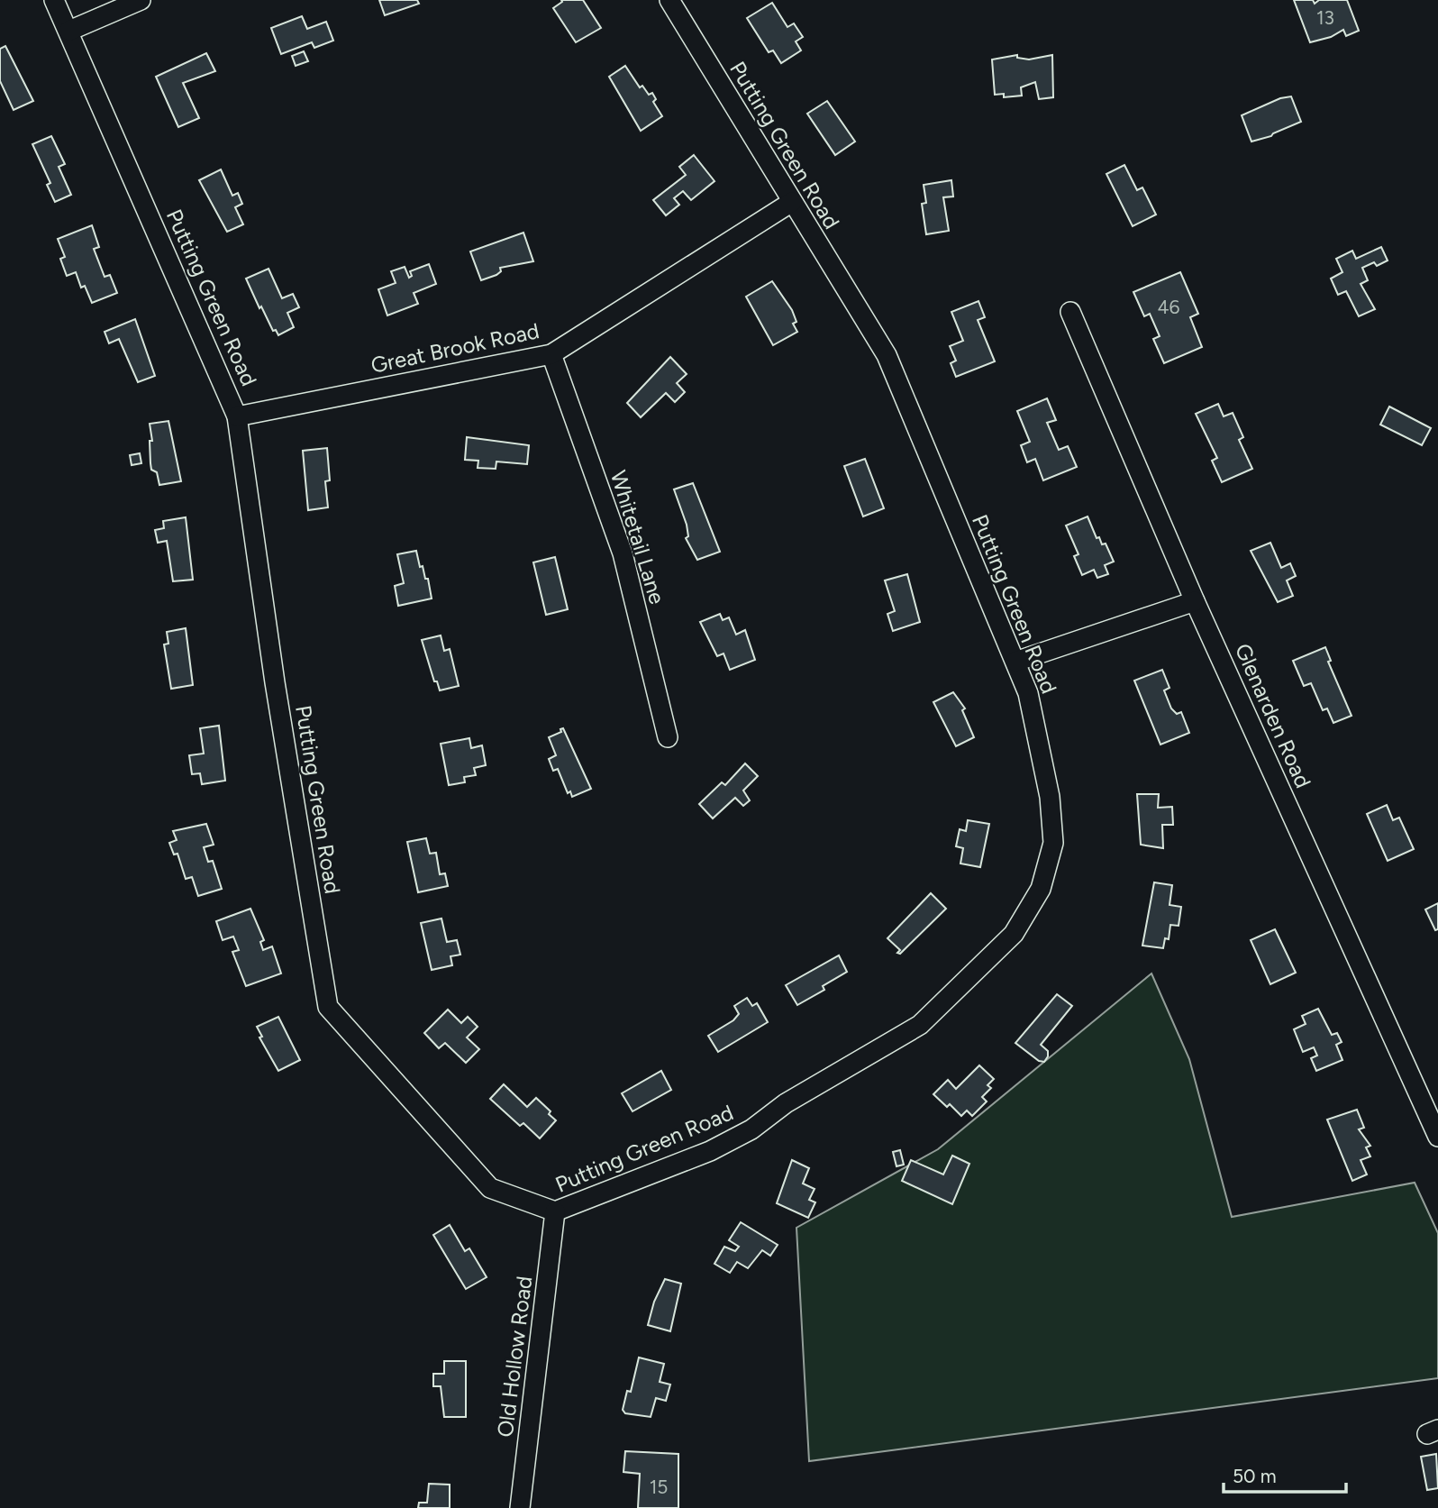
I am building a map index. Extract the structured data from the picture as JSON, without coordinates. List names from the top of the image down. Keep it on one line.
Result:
{"streets":{"street":["Putting Green Road","Great Brook Road","Whitetail Lane","Glenarden Road","Old Hollow Road"]},"crossings":[["Putting Green Road","Great Brook Road"],["Putting Green Road","Old Hollow Road"],["Great Brook Road","Whitetail Lane"]],"house_numbers":["13","46","15"],"scale_bar":"50 m"}
